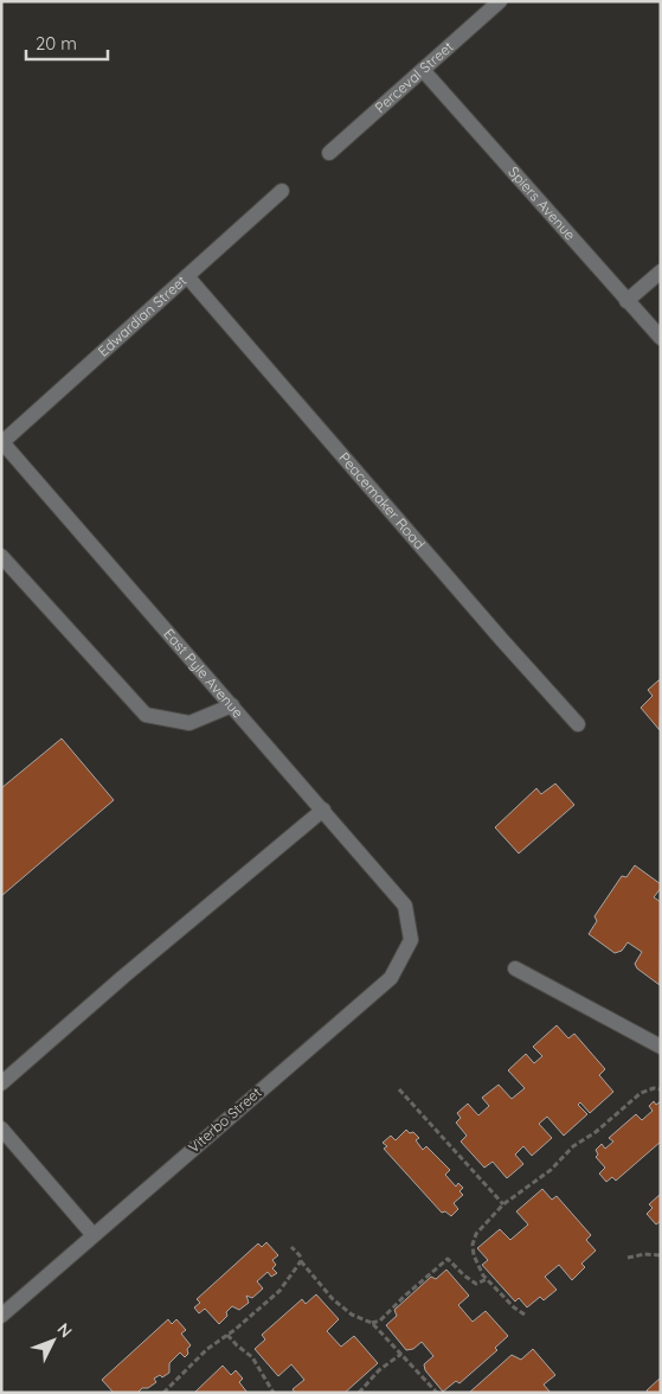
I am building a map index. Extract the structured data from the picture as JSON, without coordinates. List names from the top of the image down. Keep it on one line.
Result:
{"streets":{"street":["Perceval Street","Spiers Avenue","Edwardian Street","Peacemaker Road","East Pyle Avenue","Viterbo Street"]},"crossings":[["Perceval Street","Spiers Avenue"],["Edwardian Street","Peacemaker Road"],["Edwardian Street","East Pyle Avenue"],["East Pyle Avenue","Viterbo Street"]],"scale_bar":"20 m","north":"top right"}
